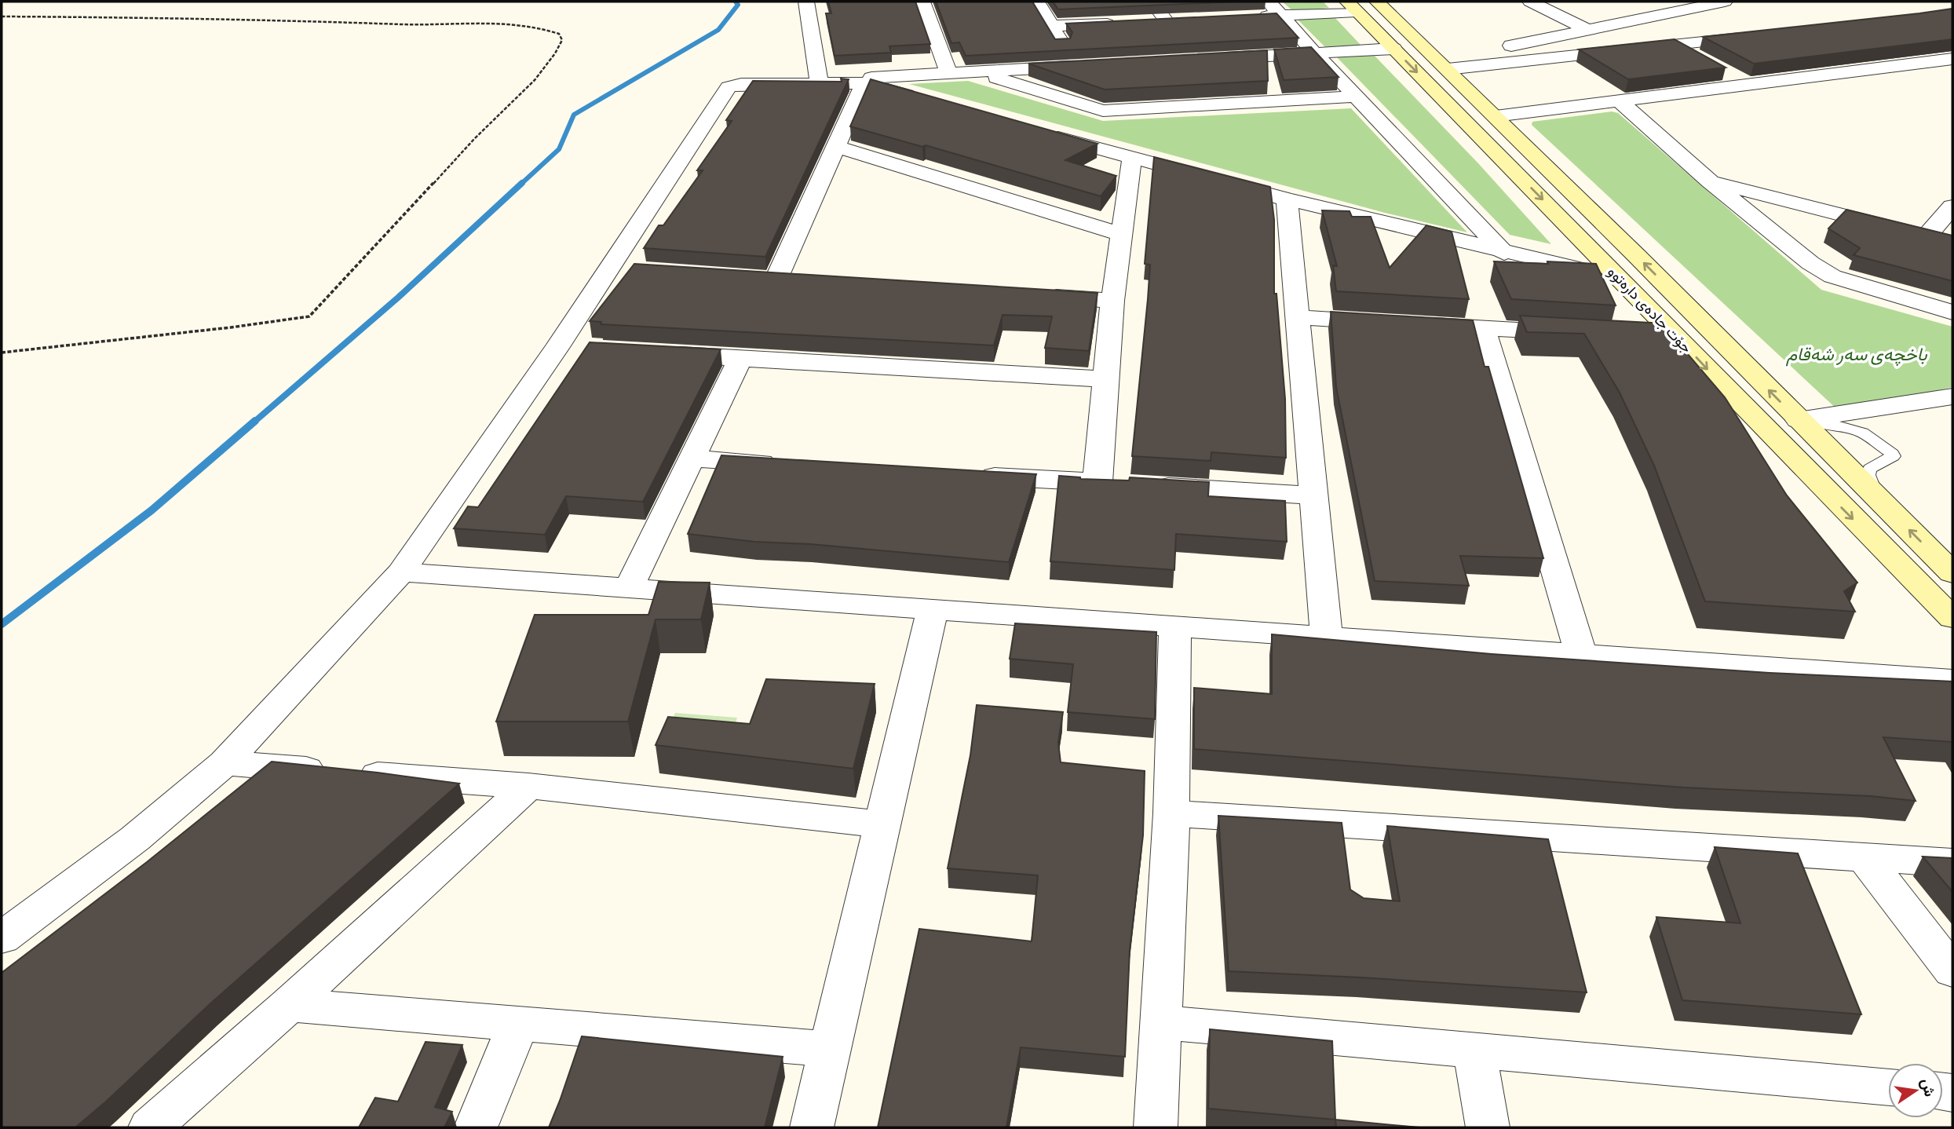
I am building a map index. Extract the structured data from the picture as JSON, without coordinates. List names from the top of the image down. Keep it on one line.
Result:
{"streets":{"main road":["جۆت جادەی دارەتوو"]},"parks":["باخچەی سەر شەقام"],"north":"right"}
